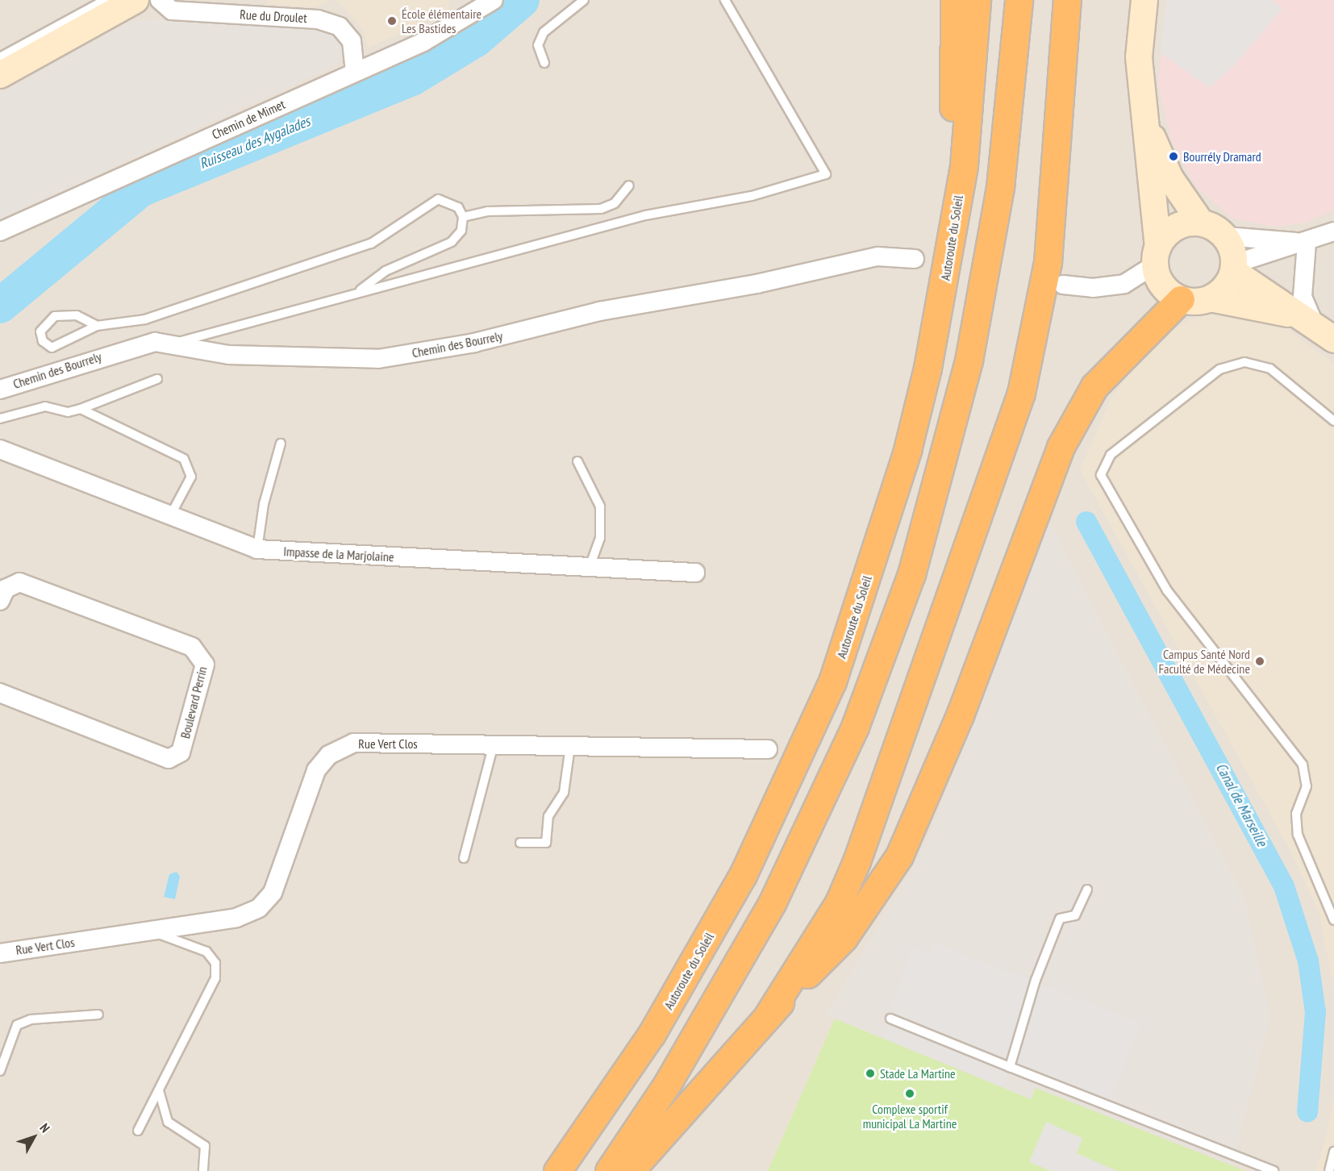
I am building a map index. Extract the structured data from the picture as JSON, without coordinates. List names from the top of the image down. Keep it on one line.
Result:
{"streets":{"highway":["Autoroute du Soleil"],"street":["Rue du Droulet","Chemin de Mimet","Chemin des Bourrely","Impasse de la Marjolaine","Boulevard Perrin","Rue Vert Clos"]},"crossings":[["Rue du Droulet","Chemin de Mimet"]],"water":["Ruisseau des Aygalades","Canal de Marseille"],"places":["École élémentaire Les Bastides","Bourrély Dramard","Campus Santé Nord Faculté de Médecine","Stade La Martine","Complexe sportif municipal La Martine"],"north":"top right"}
